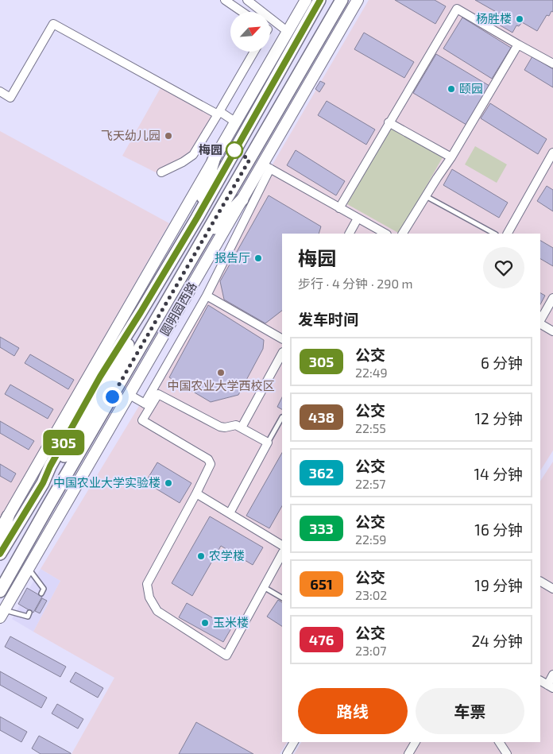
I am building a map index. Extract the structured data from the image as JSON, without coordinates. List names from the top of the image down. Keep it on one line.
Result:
{"streets":{"main road":["圆明园西路"]},"places":["杨胜楼","颐园","飞天幼儿园","梅园","报告厅","中国农业大学西校区","中国农业大学实验楼","农学楼","玉米楼"],"lines":["bus line 305"],"north":"top right","page":{"on_map":"305","heading":[["梅园","步行 · 4 分钟 · 290 m"],"发车时间"],"list":[{"mark":"305","name":"公交","note":"22:49","value":"6 分钟"},{"mark":"438","name":"公交","note":"22:55","value":"12 分钟"},{"mark":"362","name":"公交","note":"22:57","value":"14 分钟"},{"mark":"333","name":"公交","note":"22:59","value":"16 分钟"},{"mark":"651","name":"公交","note":"23:02","value":"19 分钟"},{"mark":"476","name":"公交","note":"23:07","value":"24 分钟"}],"buttons":["路线","车票"]}}
